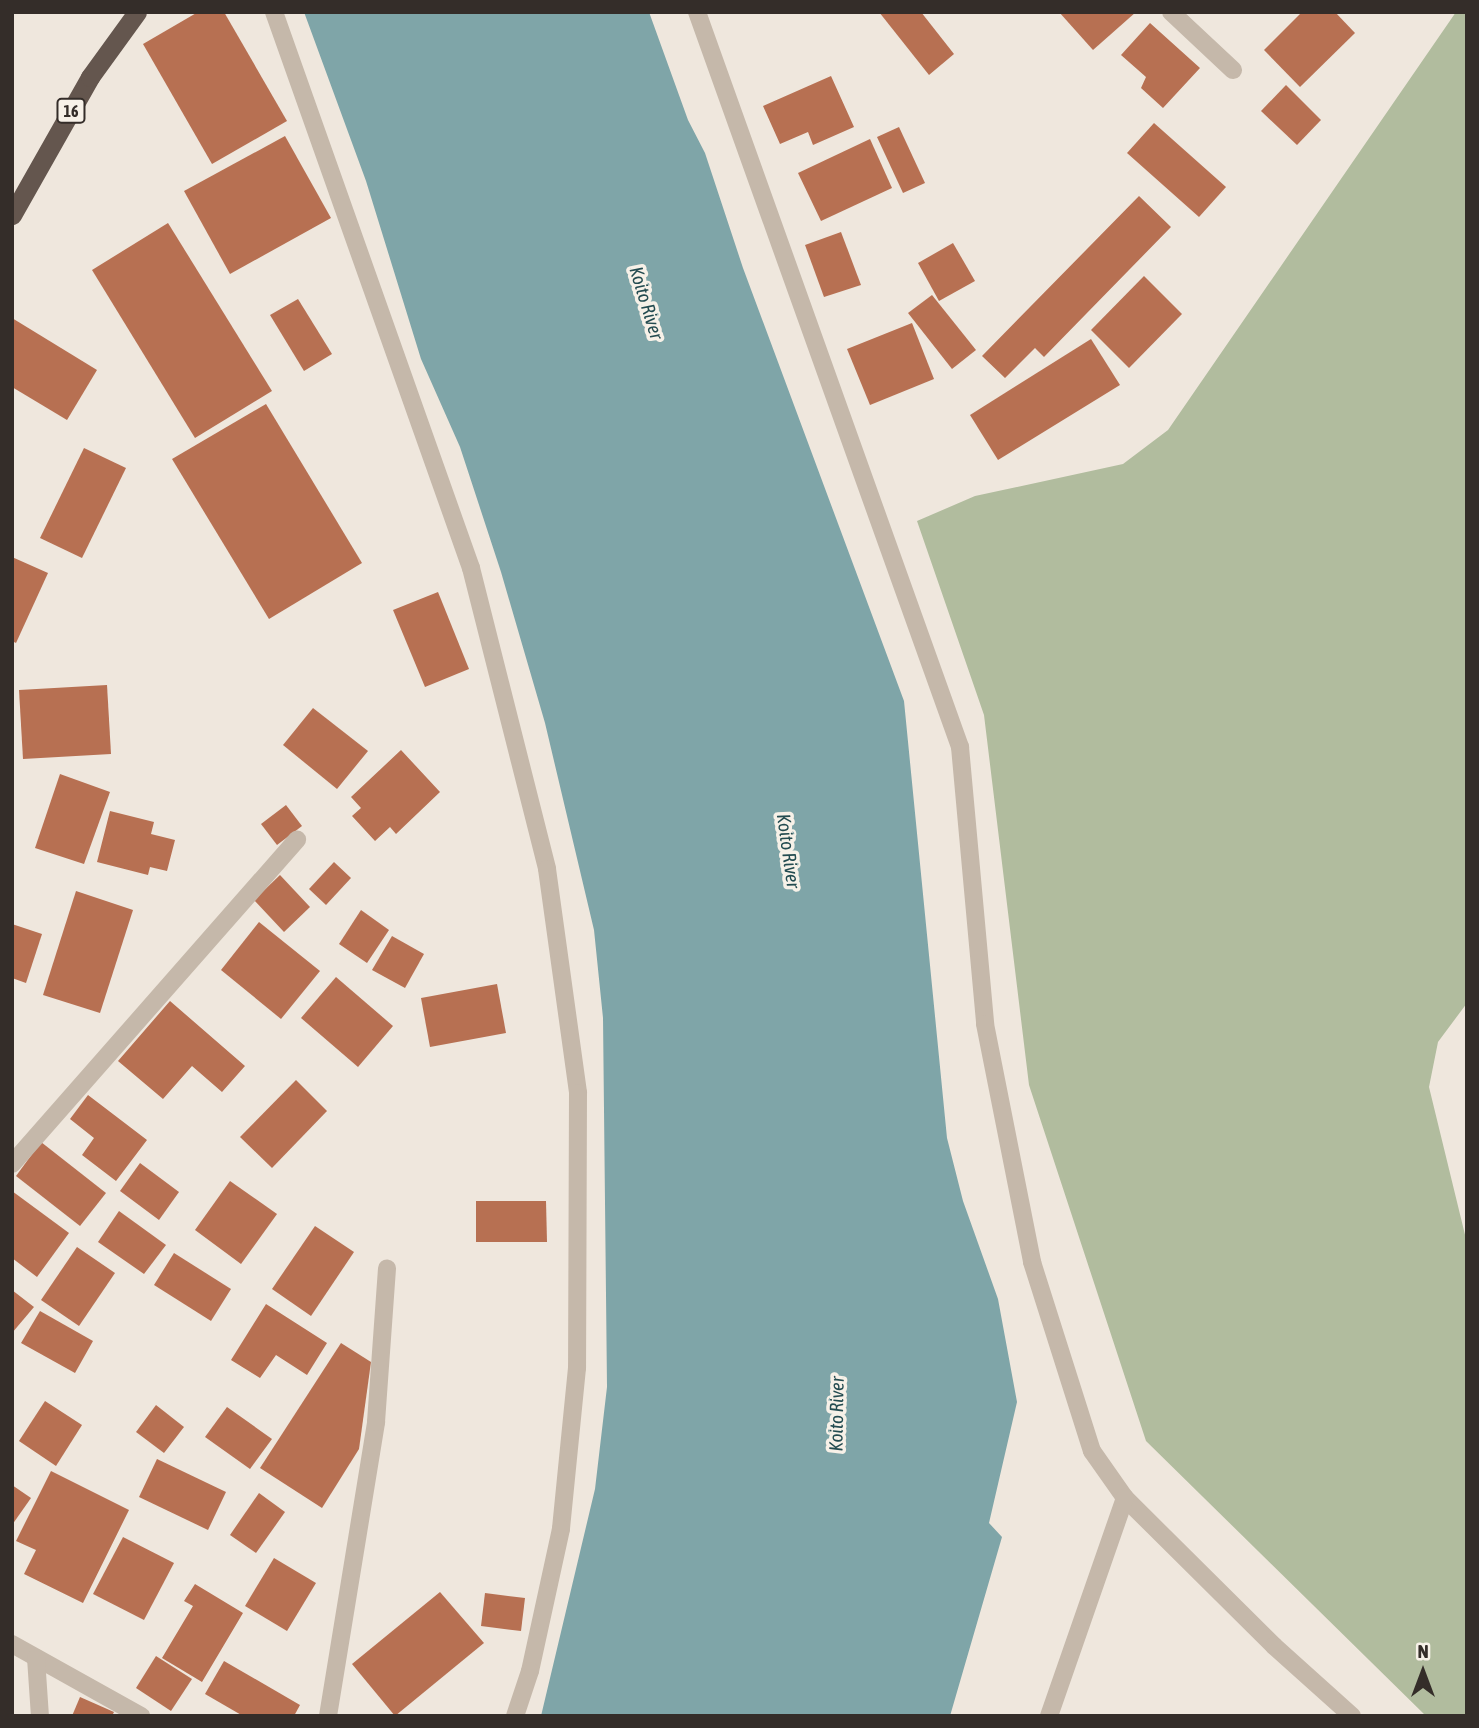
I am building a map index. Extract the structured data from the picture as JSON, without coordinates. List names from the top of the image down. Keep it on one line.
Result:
{"streets":{"highway":["16"]},"water":["Koito River"],"north":"top"}
